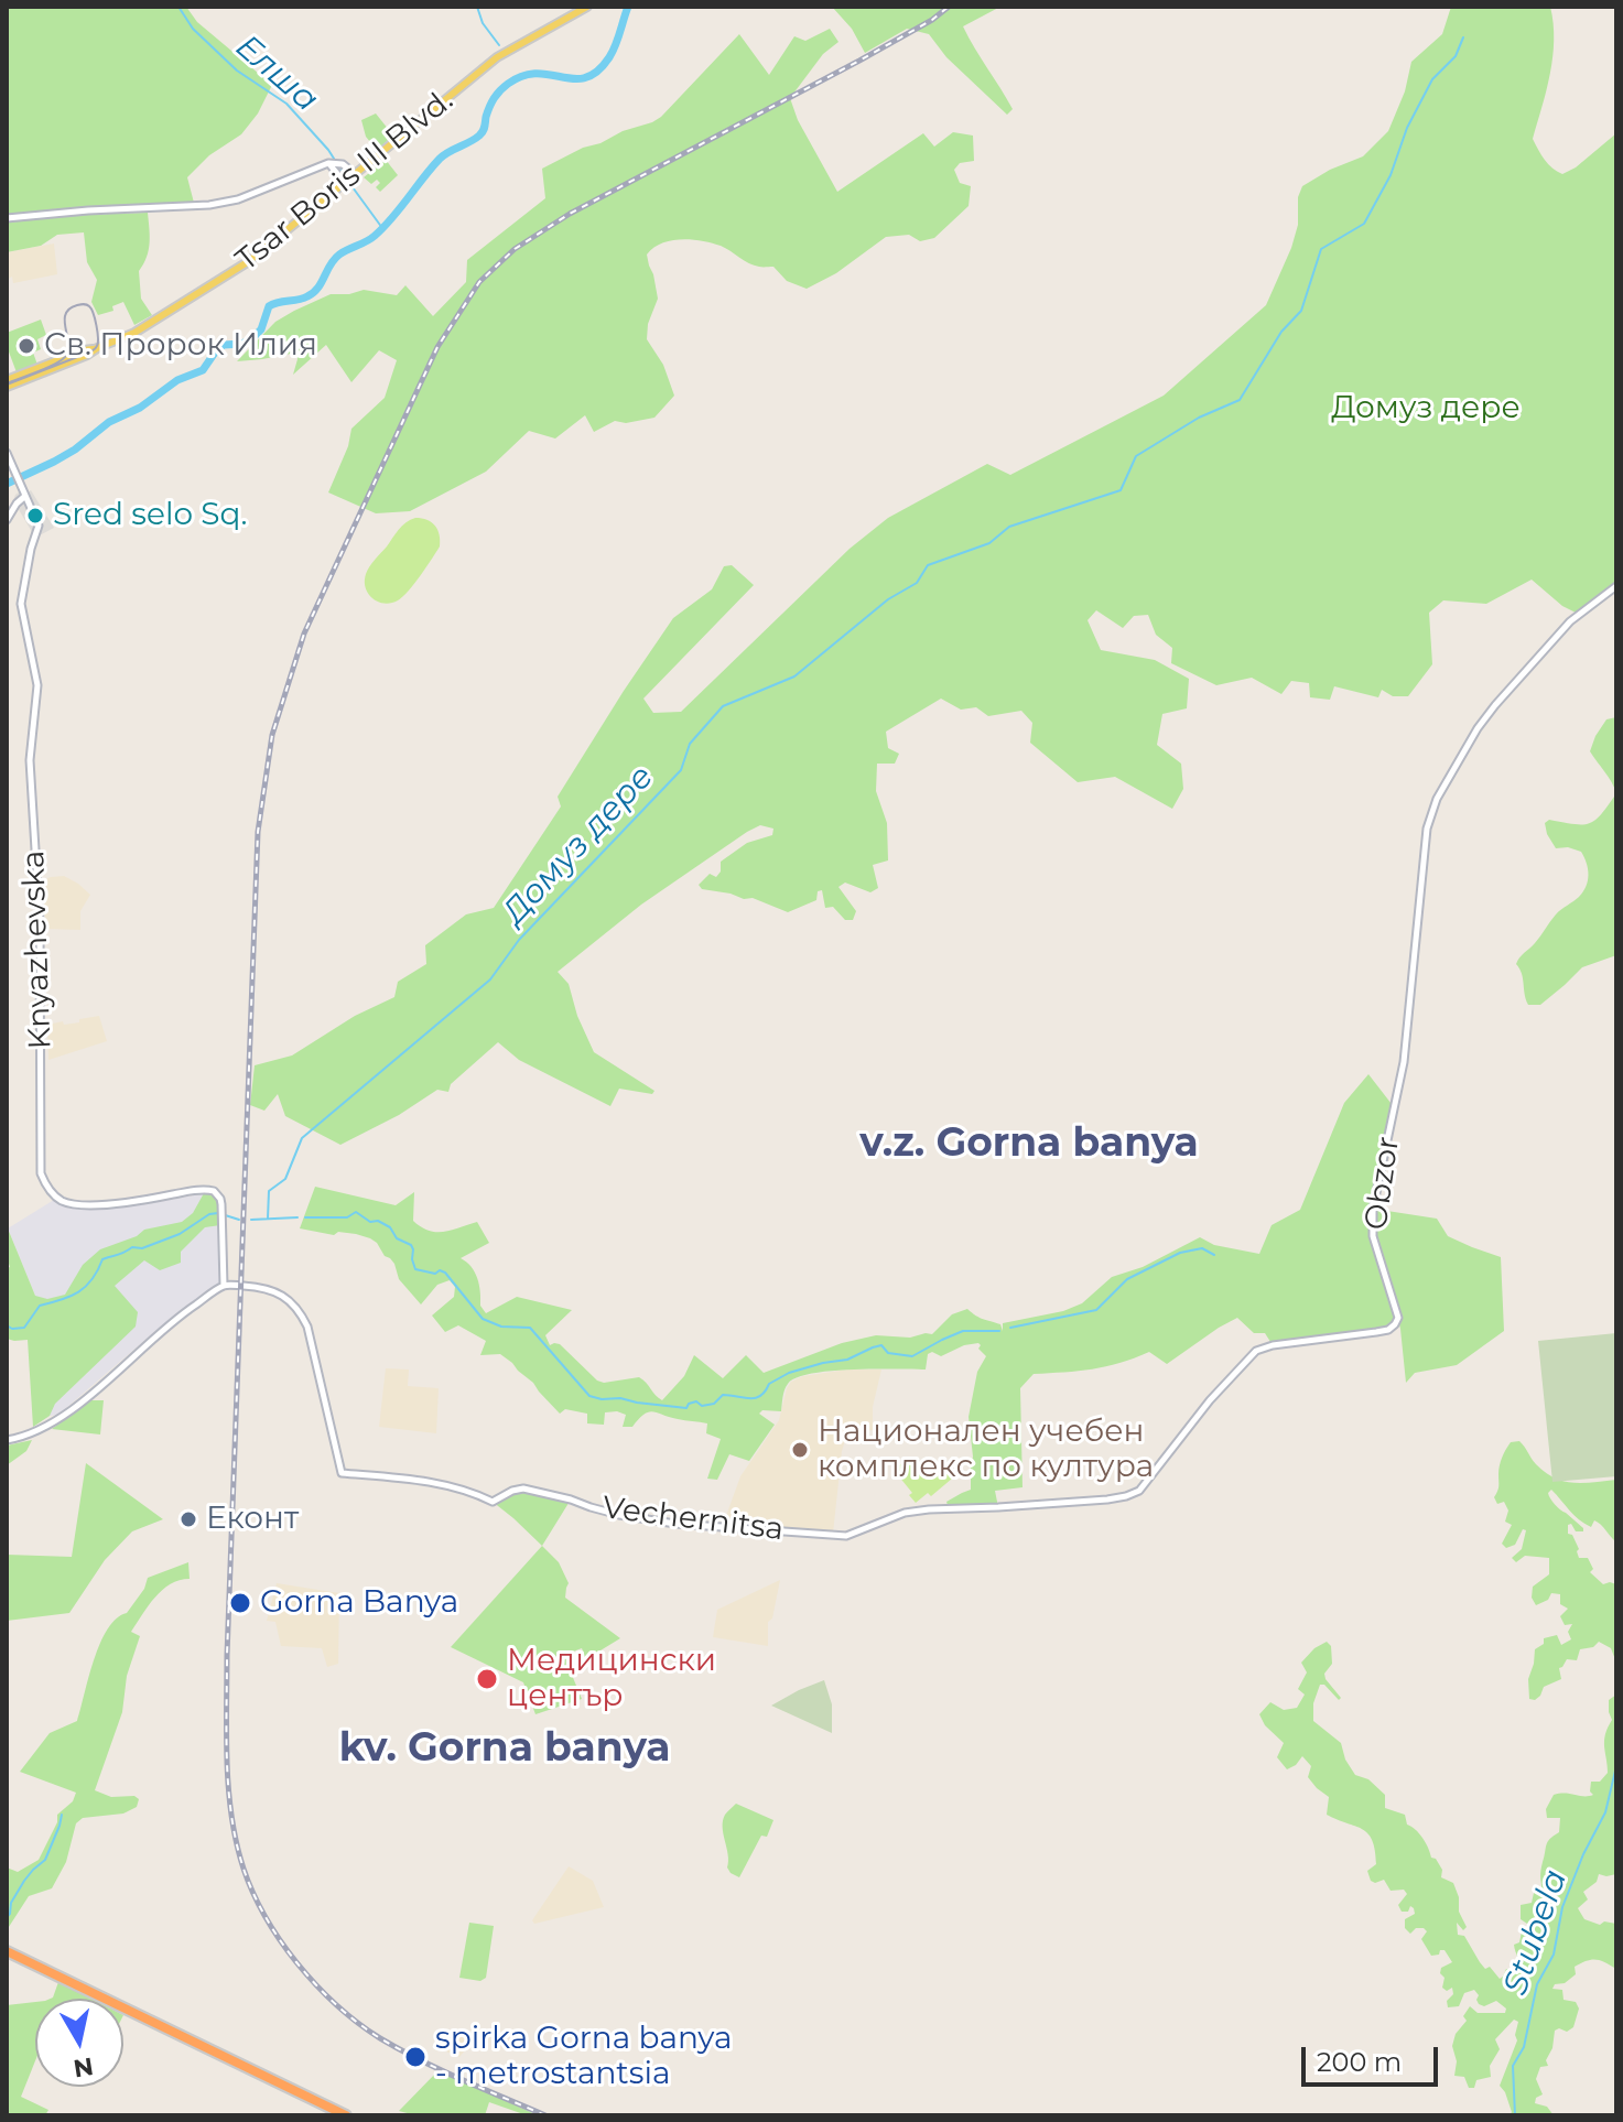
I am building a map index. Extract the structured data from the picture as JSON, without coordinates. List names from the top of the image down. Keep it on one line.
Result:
{"streets":{"main road":["Tsar Boris III Blvd."],"street":["Knyazhevska","Obzor","Vechernitsa"]},"crossings":[["Knyazhevska","Vechernitsa"],["Obzor","Vechernitsa"]],"districts":["v.z. Gorna banya","kv. Gorna banya"],"water":["Елша","Домуз дере","Stubela"],"parks":["Домуз дере"],"places":["Св. Пророк Илия","Sred selo Sq.","Национален учебен комплекс по култура","Еконт","Gorna Banya","Медицински център","spirka Gorna banya - metrostantsia"],"scale_bar":"200 m","north":"bottom"}
